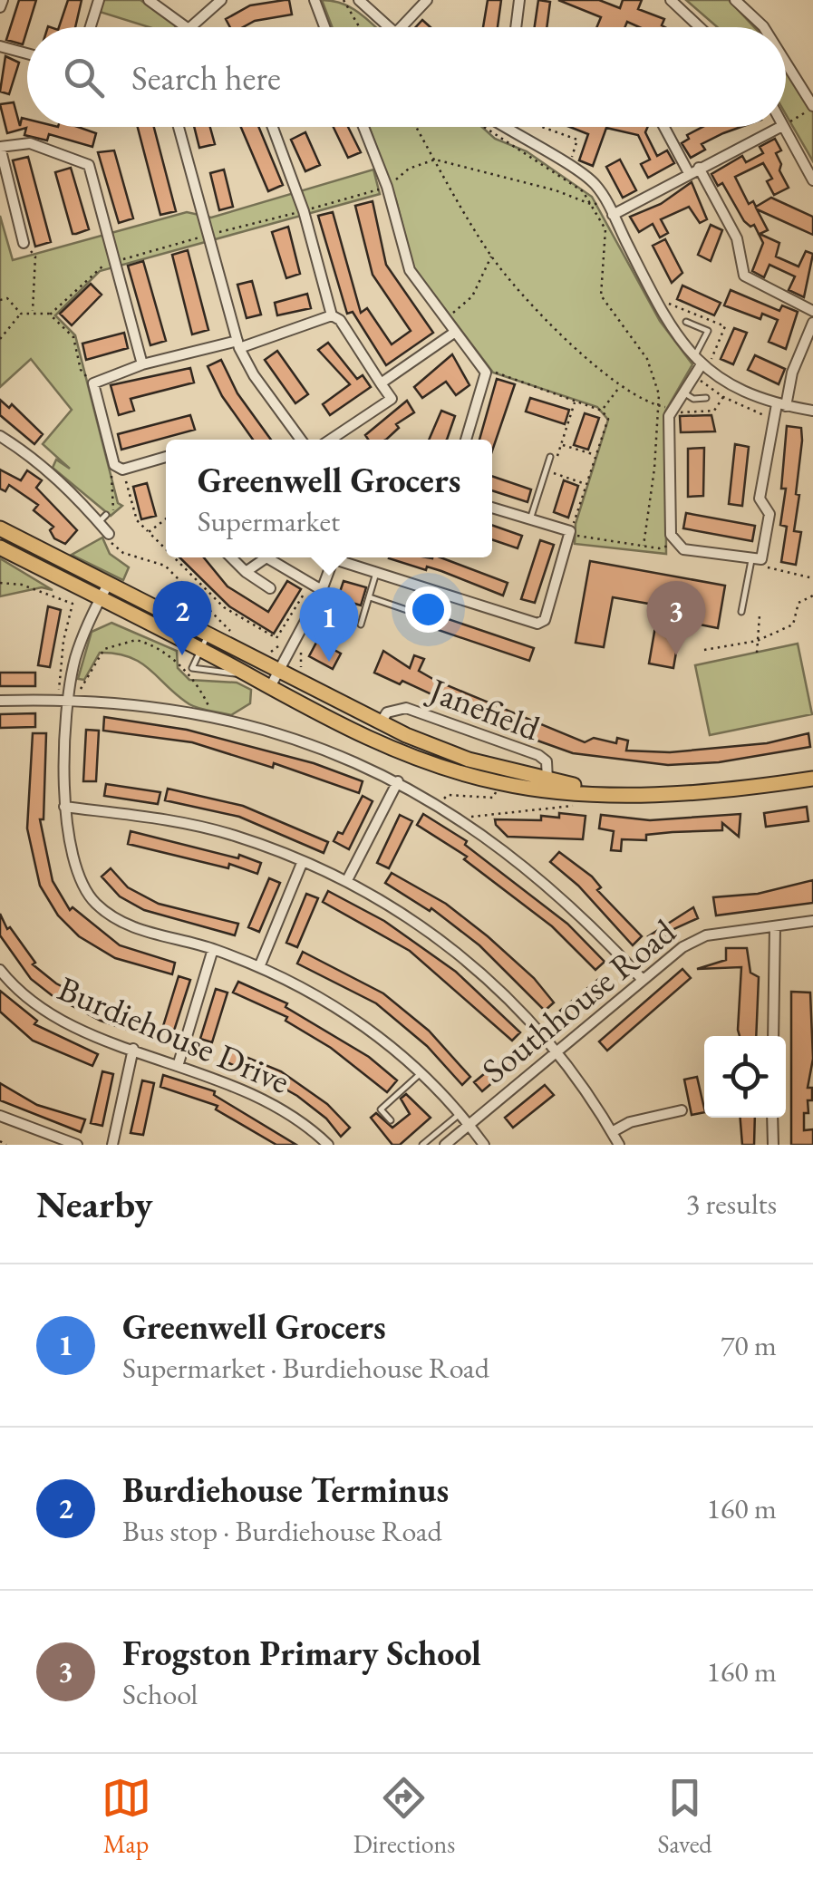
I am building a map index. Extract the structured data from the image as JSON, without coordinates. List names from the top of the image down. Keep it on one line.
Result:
{"streets":{"street":["Janefield","Southhouse Road","Burdiehouse Drive"]},"page":{"search":"Search here","popup":["Greenwell Grocers","Supermarket"],"pins":["2","3","1"],"heading":["Nearby","3 results"],"list":[{"mark":"1","name":"Greenwell Grocers","note":"Supermarket · Burdiehouse Road","value":"70 m"},{"mark":"2","name":"Burdiehouse Terminus","note":"Bus stop · Burdiehouse Road","value":"160 m"},{"mark":"3","name":"Frogston Primary School","note":"School","value":"160 m"}],"nav":["Map","Directions","Saved"]}}
